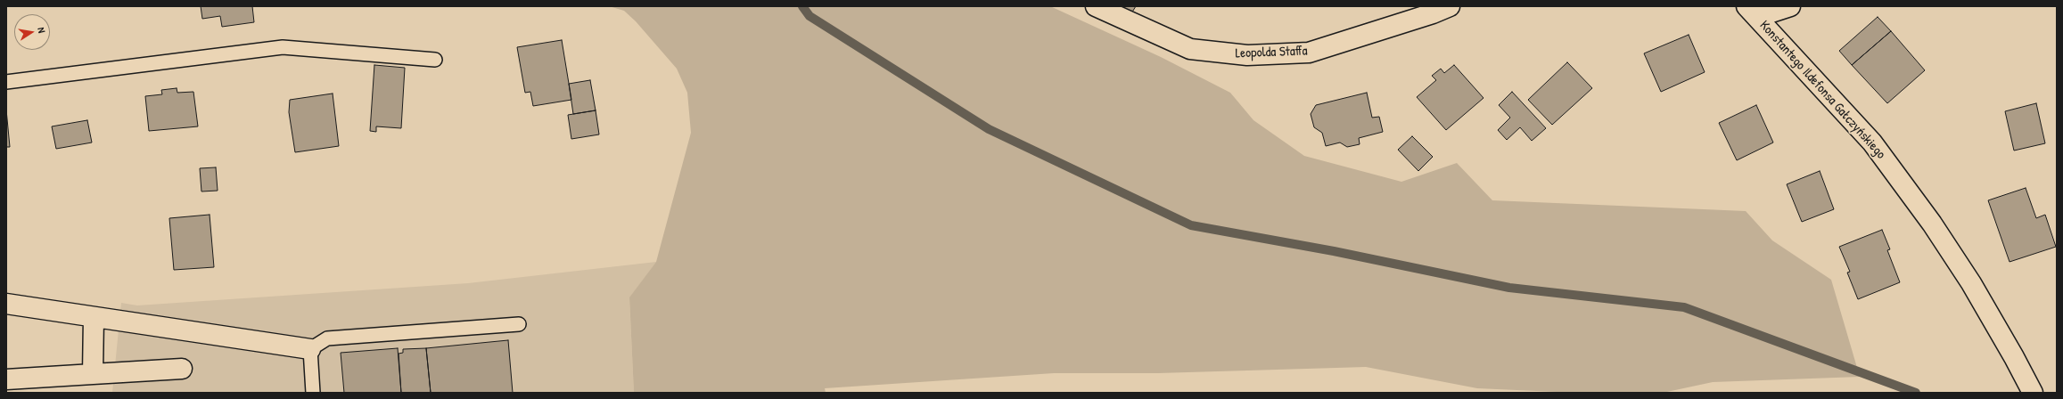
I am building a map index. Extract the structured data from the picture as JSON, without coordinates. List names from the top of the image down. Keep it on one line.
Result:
{"streets":{"street":["Leopolda Staffa","Konstantego Ildefonsa Gałczyńskiego"]},"north":"right"}
